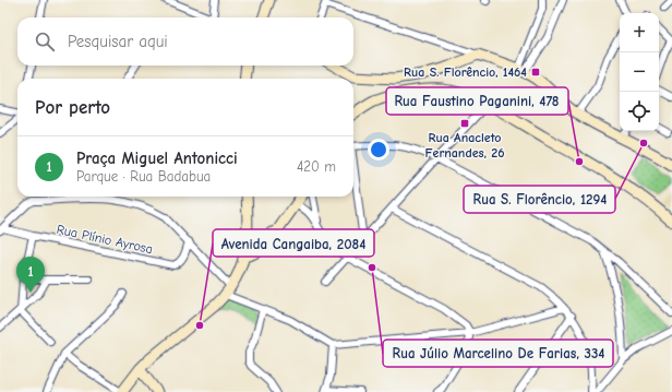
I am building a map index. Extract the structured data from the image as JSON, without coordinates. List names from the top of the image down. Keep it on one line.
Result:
{"streets":{"street":["Rua Plínio Ayrosa"]},"places":{"transit":["Rua S. Florêncio, 1464","Rua Anacleto Fernandes, 26"],"other":["Rua S. Florêncio, 1294","Rua Faustino Paganini, 478","Rua Júlio Marcelino De Farias, 334","Avenida Cangaiba, 2084"]},"page":{"map_buttons":["+","−"],"search":"Pesquisar aqui","heading":"Por perto","list":[{"mark":"1","name":"Praça Miguel Antonicci","note":"Parque · Rua Badabua","value":"420 m"}],"pins":"1"}}
